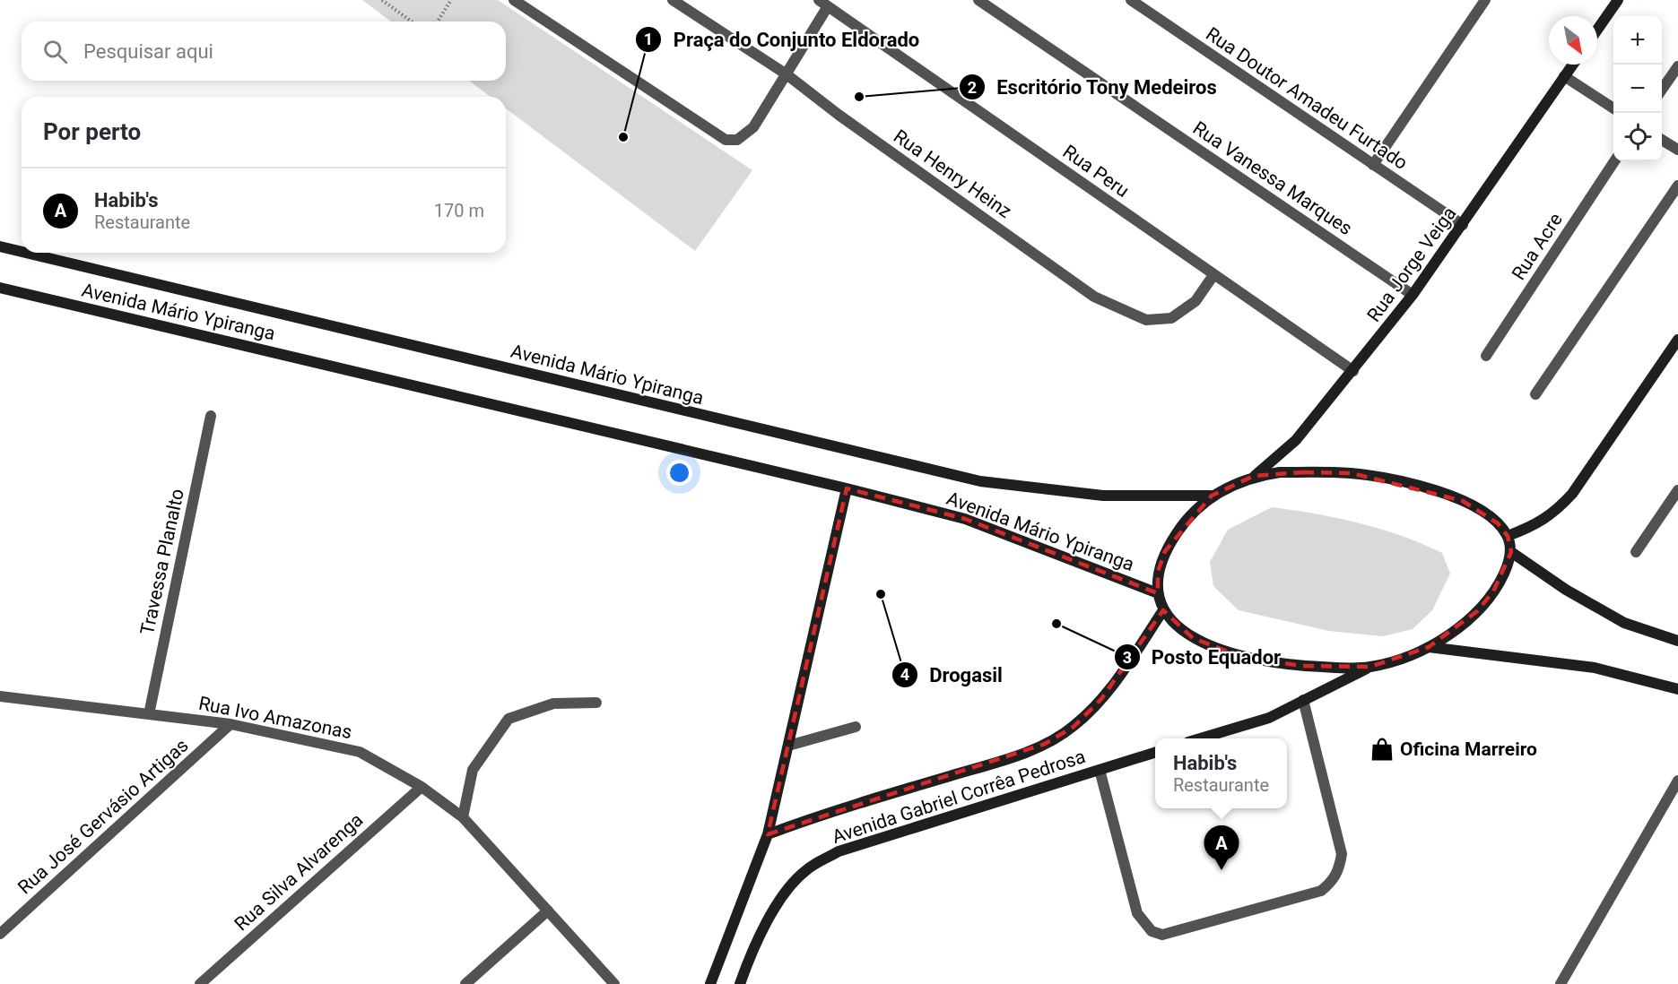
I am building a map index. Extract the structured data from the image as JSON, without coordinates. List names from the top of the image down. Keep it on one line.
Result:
{"streets":{"main road":["Rua Jorge Veiga","Avenida Mário Ypiranga","Avenida Gabriel Corrêa Pedrosa"],"street":["Rua Doutor Amadeu Furtado","Rua Peru","Rua Henry Heinz","Rua Vanessa Marques","Rua Acre","Travessa Planalto","Rua Ivo Amazonas","Rua José Gervásio Artigas","Rua Silva Alvarenga"]},"crossings":[["Rua Doutor Amadeu Furtado","Rua Jorge Veiga"],["Rua Peru","Rua Henry Heinz"],["Rua Peru","Rua Jorge Veiga"],["Rua Vanessa Marques","Rua Jorge Veiga"],["Travessa Planalto","Rua Ivo Amazonas"],["Rua Ivo Amazonas","Rua José Gervásio Artigas"],["Rua Ivo Amazonas","Rua Silva Alvarenga"]],"places":{"other":["Escritório Tony Medeiros","Praça do Conjunto Eldorado","Drogasil","Posto Equador"],"shop":["Oficina Marreiro"]},"north":"bottom right","page":{"map_buttons":["+","−"],"search":"Pesquisar aqui","heading":"Por perto","list":[{"mark":"A","name":"Habib's","note":"Restaurante","value":"170 m"}],"popup":["Habib's","Restaurante"],"pins":"A"}}
